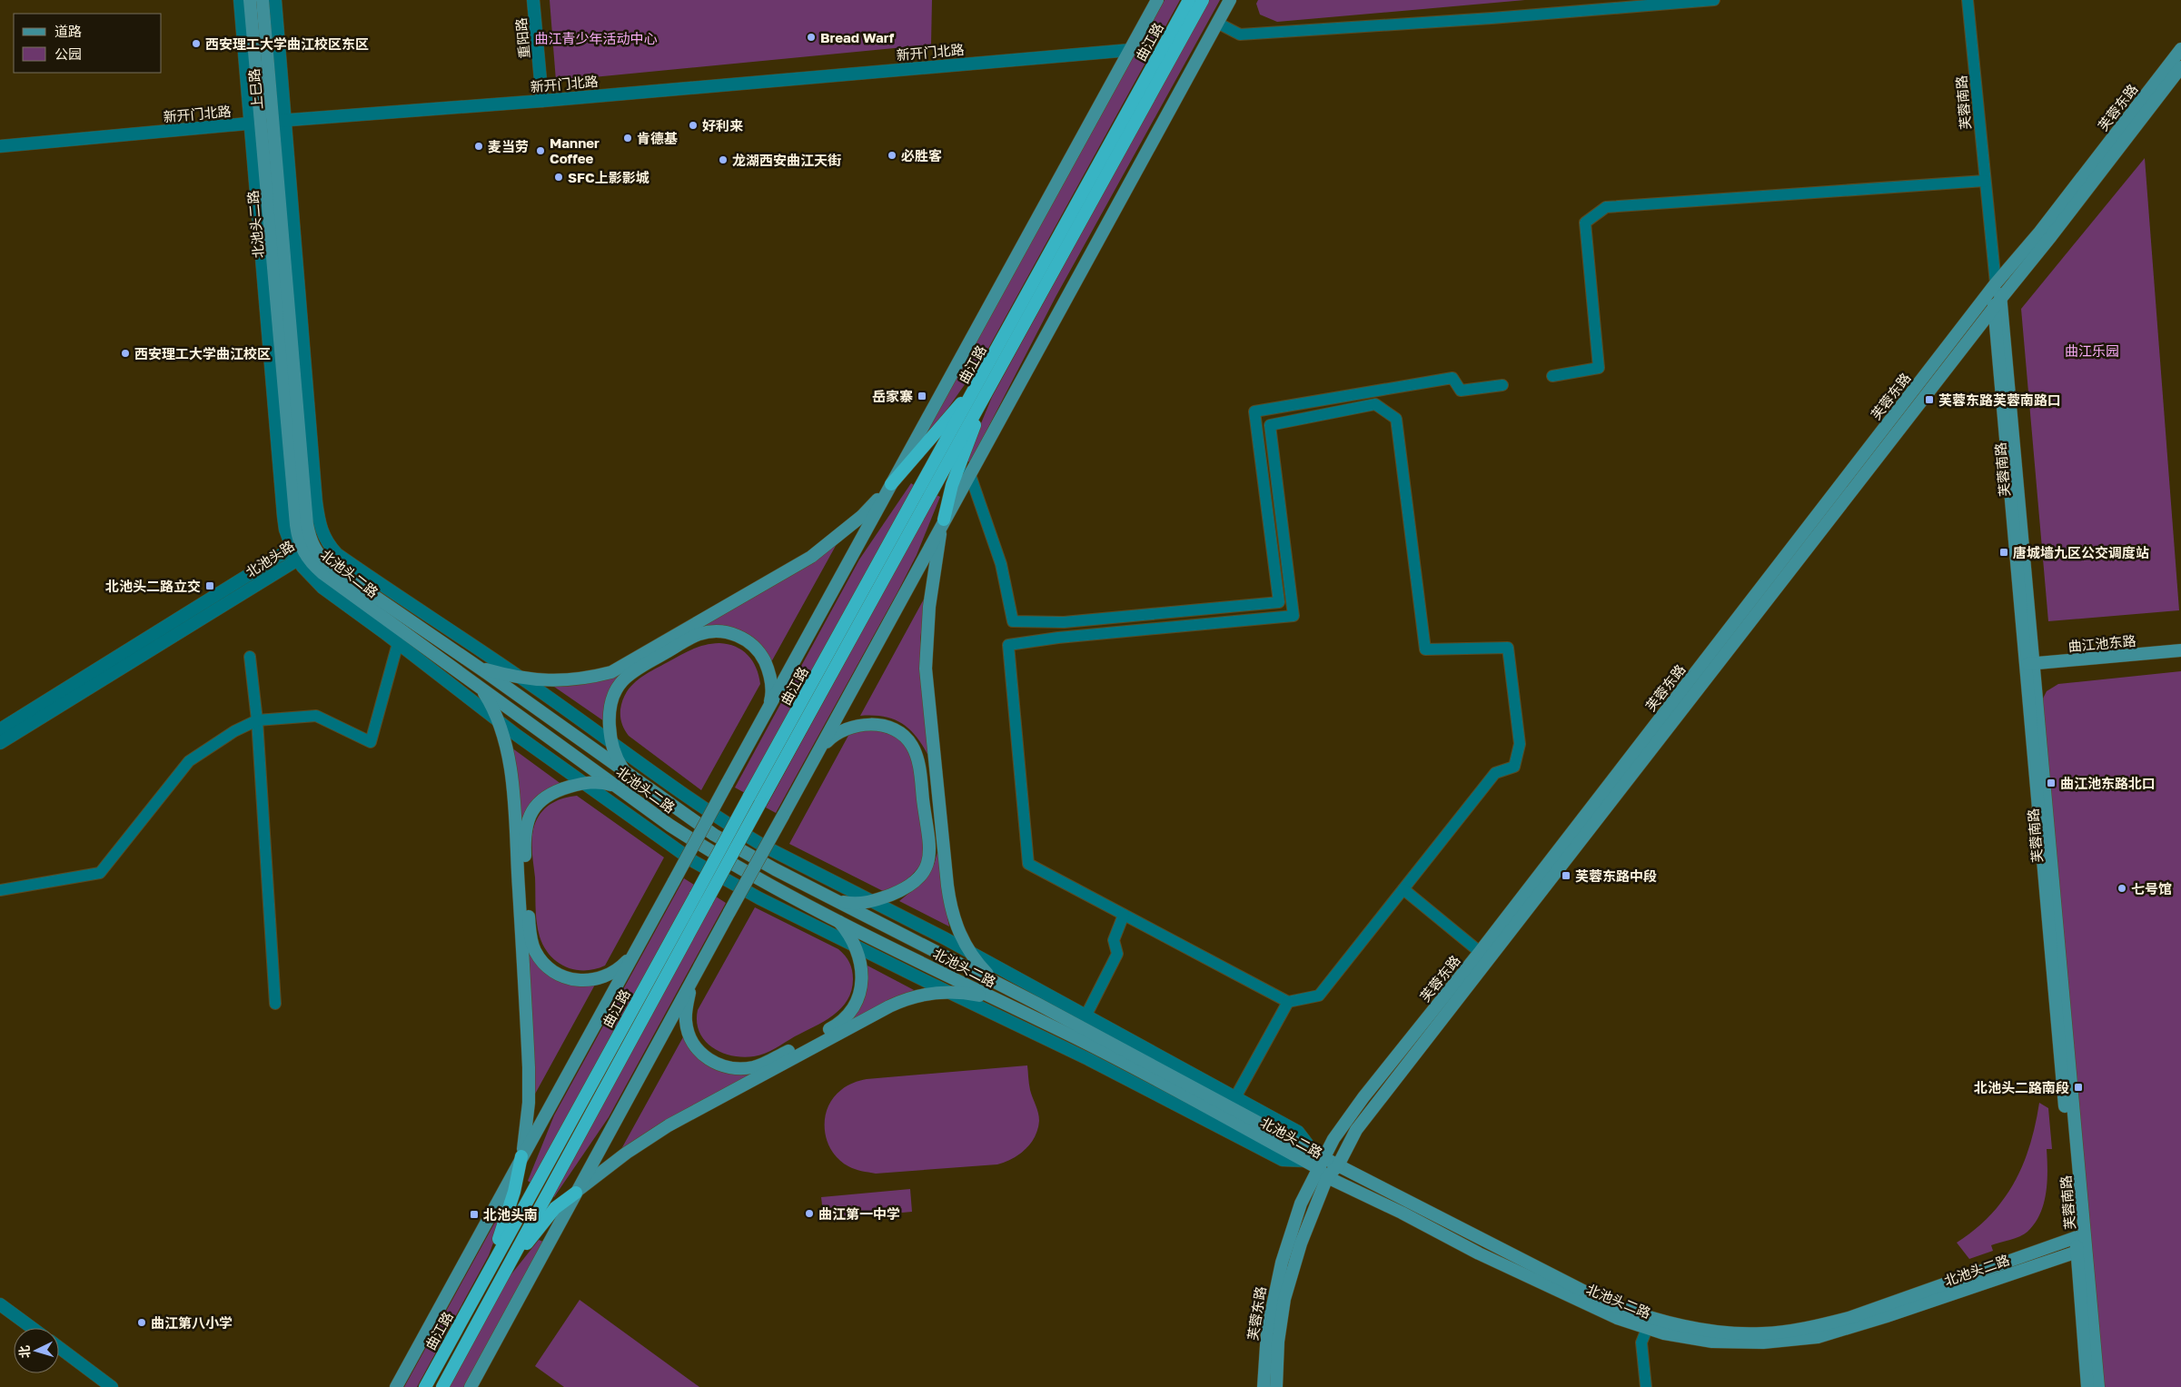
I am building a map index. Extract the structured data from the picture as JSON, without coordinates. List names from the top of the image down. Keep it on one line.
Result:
{"streets":{"highway":["曲江路"],"main road":["上巳路","芙蓉南路","芙蓉东路","北池头二路","曲江池东路"],"street":["重阳路","新开门北路","北池头路"]},"crossings":[["重阳路","新开门北路"],["曲江路","新开门北路"],["新开门北路","上巳路"],["新开门北路","北池头二路"],["上巳路","北池头二路"],["芙蓉南路","芙蓉东路"],["芙蓉南路","北池头二路"],["芙蓉南路","曲江池东路"],["芙蓉东路","北池头二路"],["北池头二路","北池头路"]],"parks":["曲江青少年活动中心","曲江乐园"],"places":{"other":["Bread Warf","西安理工大学曲江校区东区","好利来","肯德基","麦当劳","Manner Coffee","必胜客","龙湖西安曲江天街","SFC上影影城","西安理工大学曲江校区","七号馆","曲江第一中学","曲江第八小学"],"transit":["岳家寨","芙蓉东路芙蓉南路口","唐城墙九区公交调度站","北池头二路立交","曲江池东路北口","芙蓉东路中段","北池头二路南段","北池头南"]},"legend":["道路","公园"],"north":"left"}
